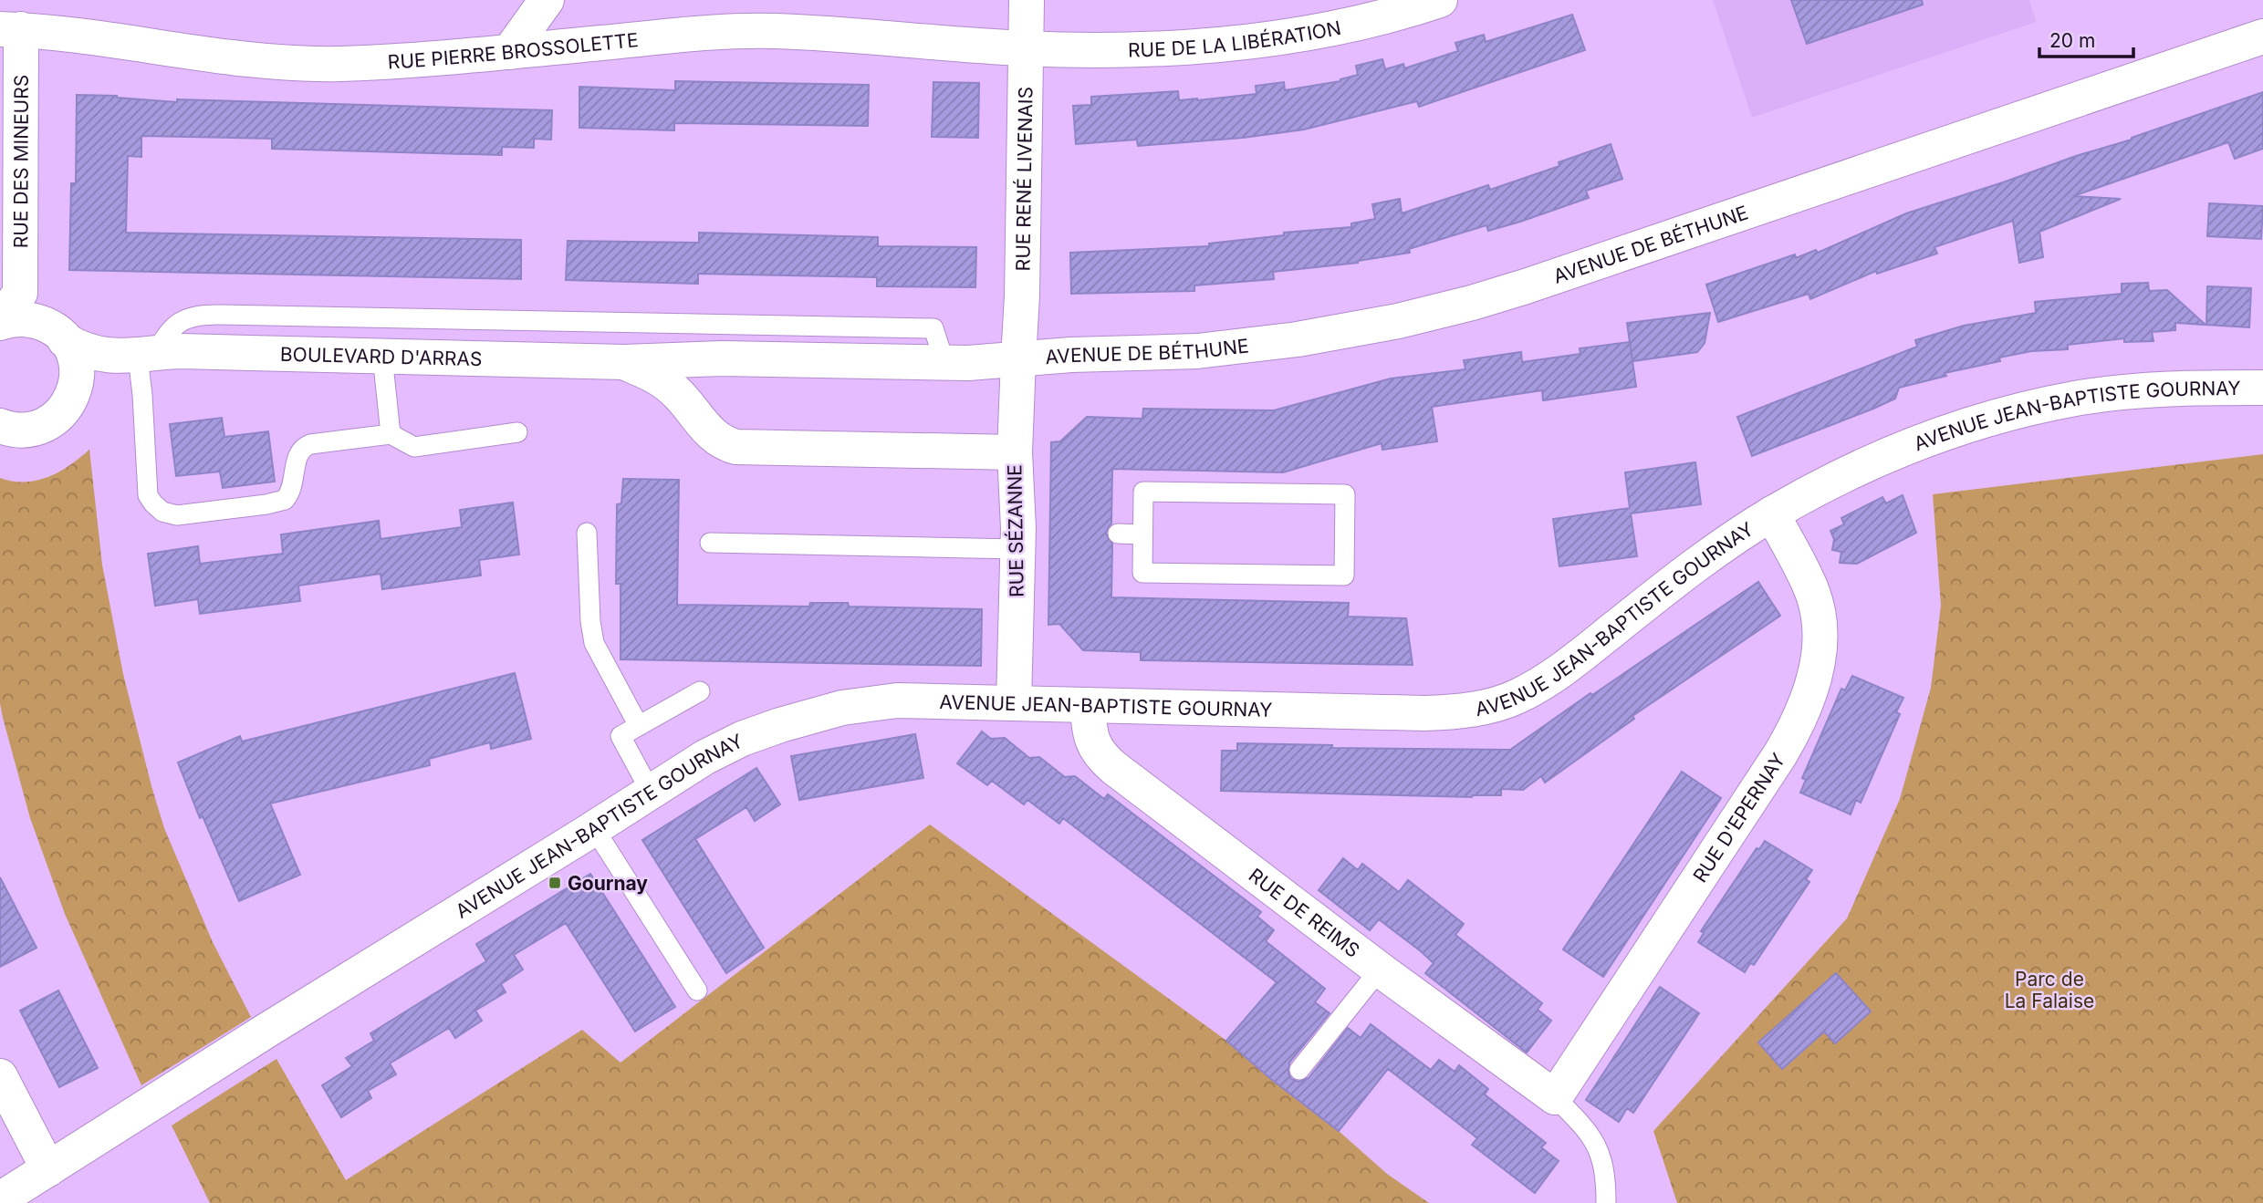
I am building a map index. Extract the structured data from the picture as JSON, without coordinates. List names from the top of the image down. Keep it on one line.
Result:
{"streets":{"street":["RUE DE LA LIBÉRATION","RUE PIERRE BROSSOLETTE","RUE DES MINEURS","RUE RENÉ LIVENAIS","AVENUE DE BÉTHUNE","BOULEVARD D'ARRAS","AVENUE JEAN-BAPTISTE GOURNAY","RUE SÉZANNE","RUE D'EPERNAY","RUE DE REIMS"]},"crossings":[["RUE DE LA LIBÉRATION","RUE PIERRE BROSSOLETTE"],["RUE DE LA LIBÉRATION","RUE RENÉ LIVENAIS"],["RUE PIERRE BROSSOLETTE","RUE DES MINEURS"],["RUE PIERRE BROSSOLETTE","RUE RENÉ LIVENAIS"],["RUE RENÉ LIVENAIS","AVENUE DE BÉTHUNE"],["RUE RENÉ LIVENAIS","RUE SÉZANNE"],["AVENUE DE BÉTHUNE","BOULEVARD D'ARRAS"],["AVENUE DE BÉTHUNE","RUE SÉZANNE"],["AVENUE JEAN-BAPTISTE GOURNAY","RUE SÉZANNE"],["AVENUE JEAN-BAPTISTE GOURNAY","RUE D'EPERNAY"],["AVENUE JEAN-BAPTISTE GOURNAY","RUE DE REIMS"],["RUE D'EPERNAY","RUE DE REIMS"]],"parks":["Parc de La Falaise"],"places":{"transit":["Gournay"]},"scale_bar":"20 m"}
